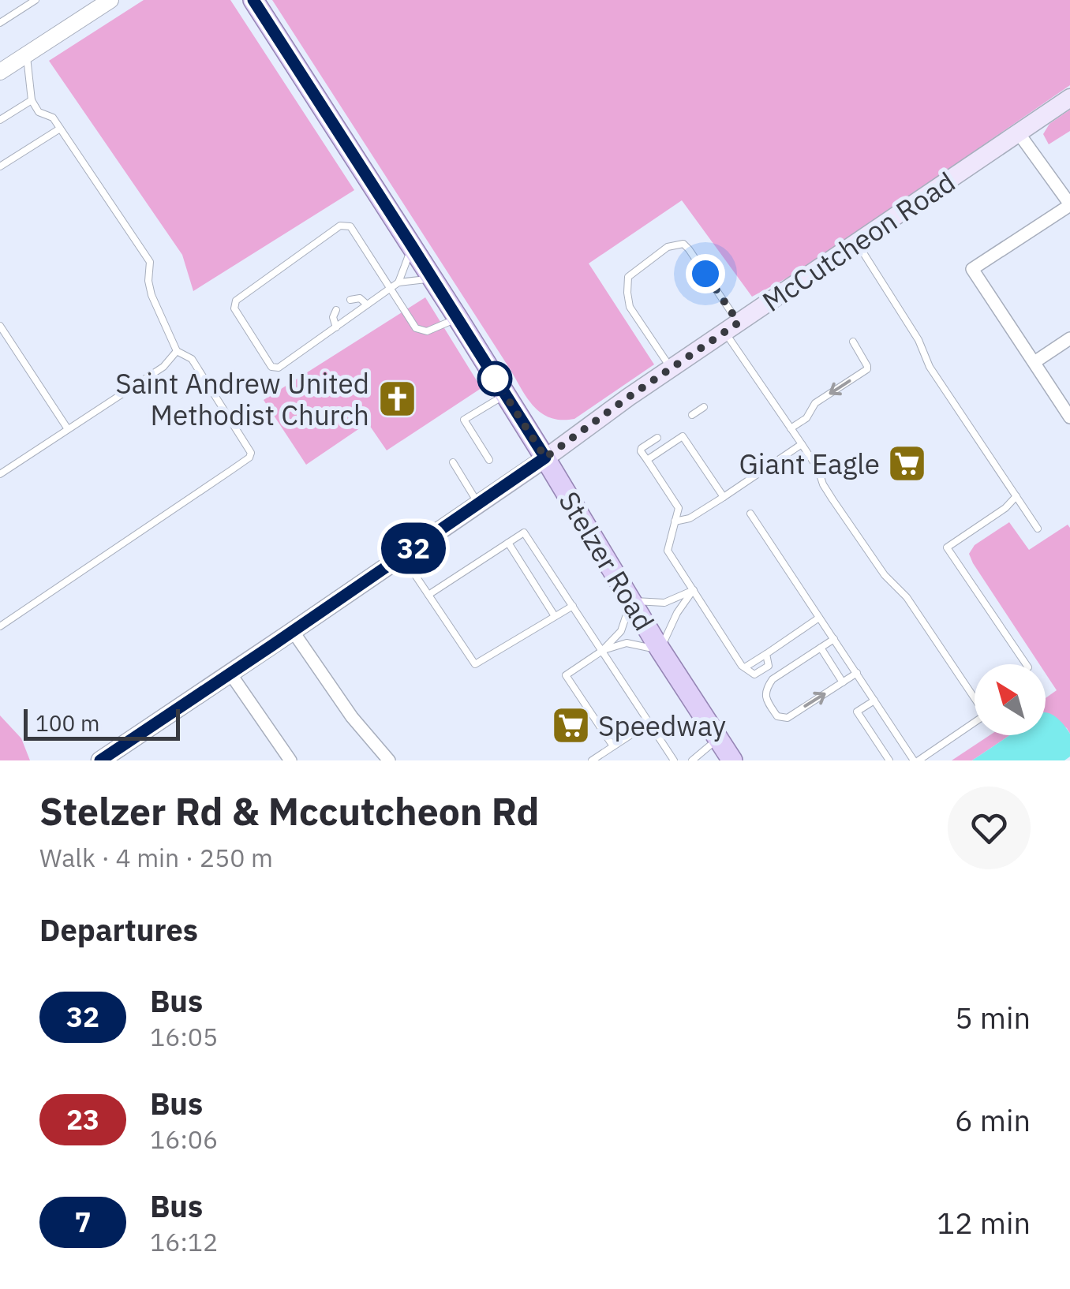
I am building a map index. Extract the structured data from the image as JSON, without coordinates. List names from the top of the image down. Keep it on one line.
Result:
{"streets":{"main road":["McCutcheon Road","Stelzer Road"]},"crossings":[["McCutcheon Road","Stelzer Road"]],"places":{"church":["Saint Andrew United Methodist Church"],"supermarket":["Giant Eagle","Speedway"]},"lines":["bus line 32"],"scale_bar":"100 m","north":"top left","page":{"on_map":"32","scale":"100 m","heading":[["Stelzer Rd & Mccutcheon Rd","Walk · 4 min · 250 m"],"Departures"],"list":[{"mark":"32","name":"Bus","note":"16:05","value":"5 min"},{"mark":"23","name":"Bus","note":"16:06","value":"6 min"},{"mark":"7","name":"Bus","note":"16:12","value":"12 min"}]}}
